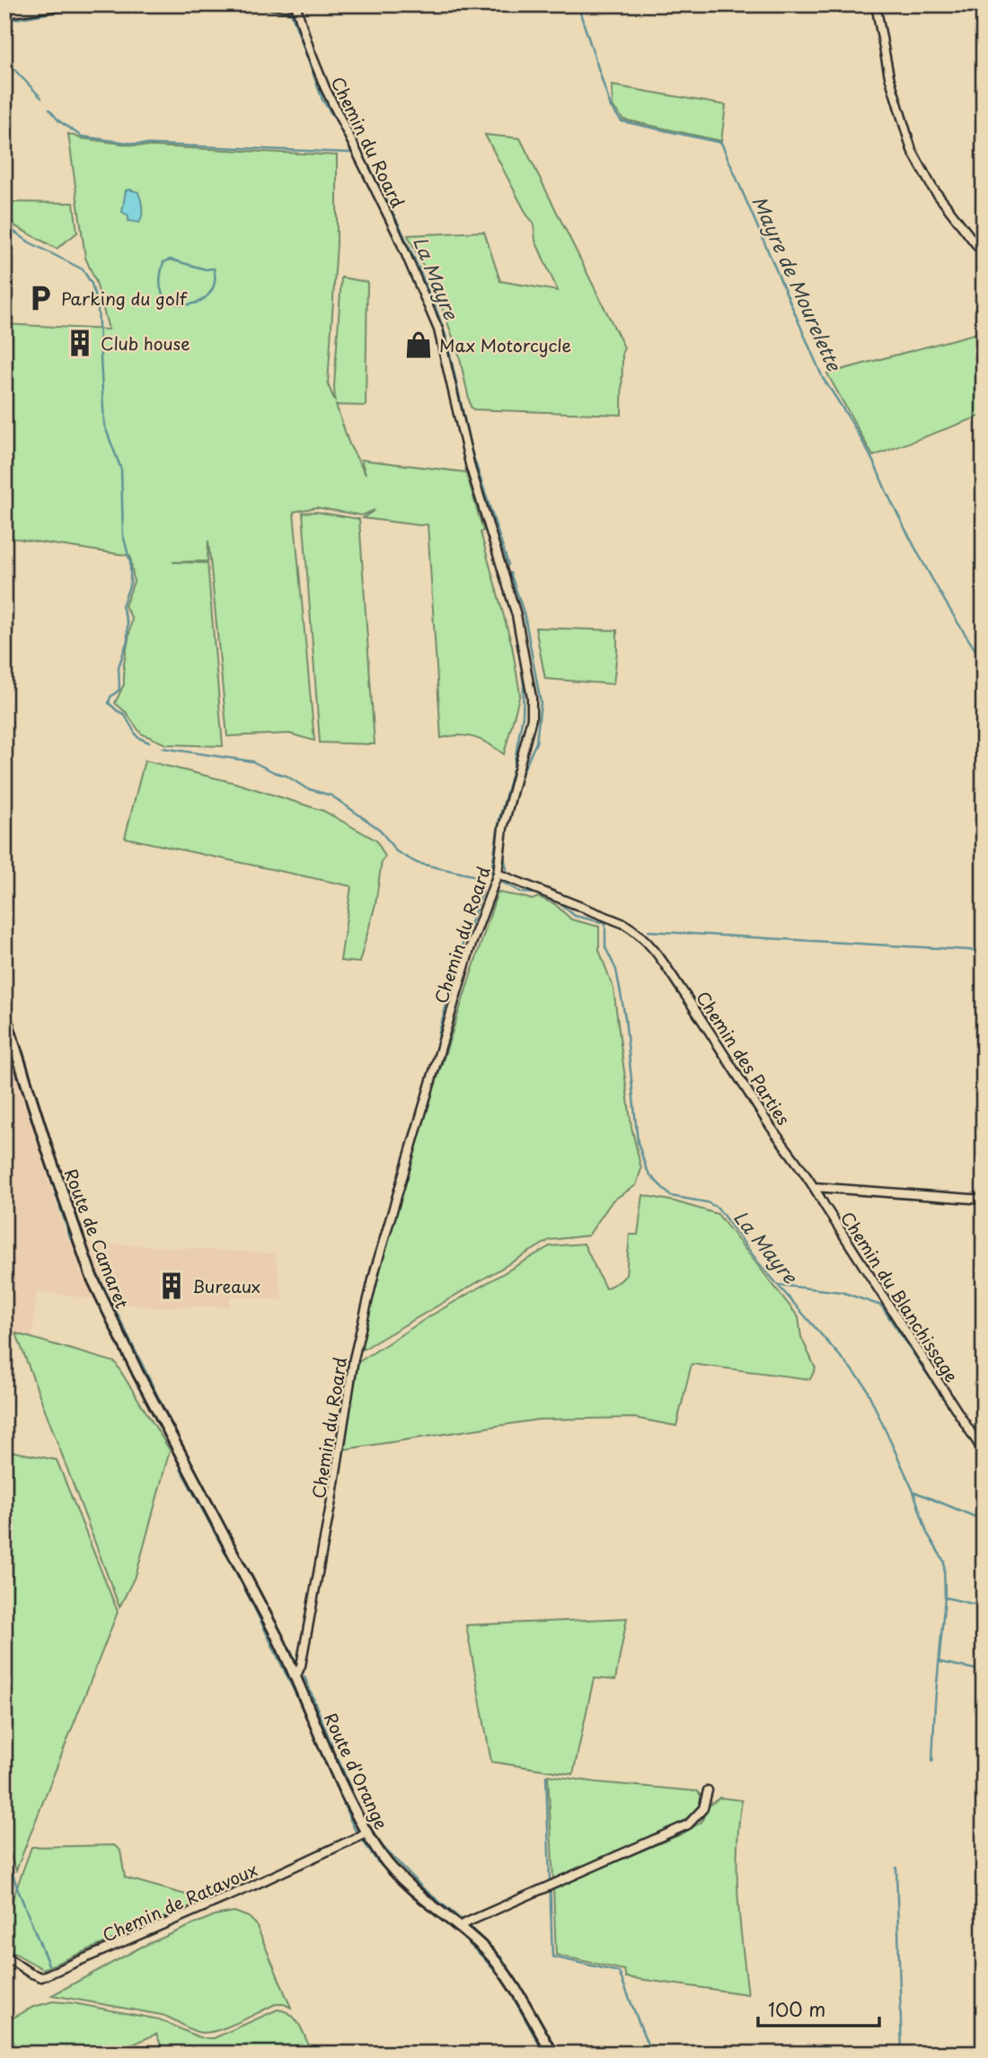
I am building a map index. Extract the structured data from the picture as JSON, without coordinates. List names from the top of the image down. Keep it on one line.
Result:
{"streets":{"main road":["Route de Camaret","Route d'Orange"],"street":["Chemin du Roard","Chemin des Parties","Chemin du Blanchissage","Chemin de Ratavoux"]},"crossings":[["Chemin du Roard","Chemin des Parties"],["Chemin du Roard","Route d'Orange"],["Chemin des Parties","Chemin du Blanchissage"],["Route de Camaret","Route d'Orange"],["Route d'Orange","Chemin de Ratavoux"]],"water":["La Mayre","Mayre de Mourelette"],"places":{"parking":["Parking du golf"],"building":["Club house","Bureaux"],"shop":["Max Motorcycle"]},"scale_bar":"100 m"}
